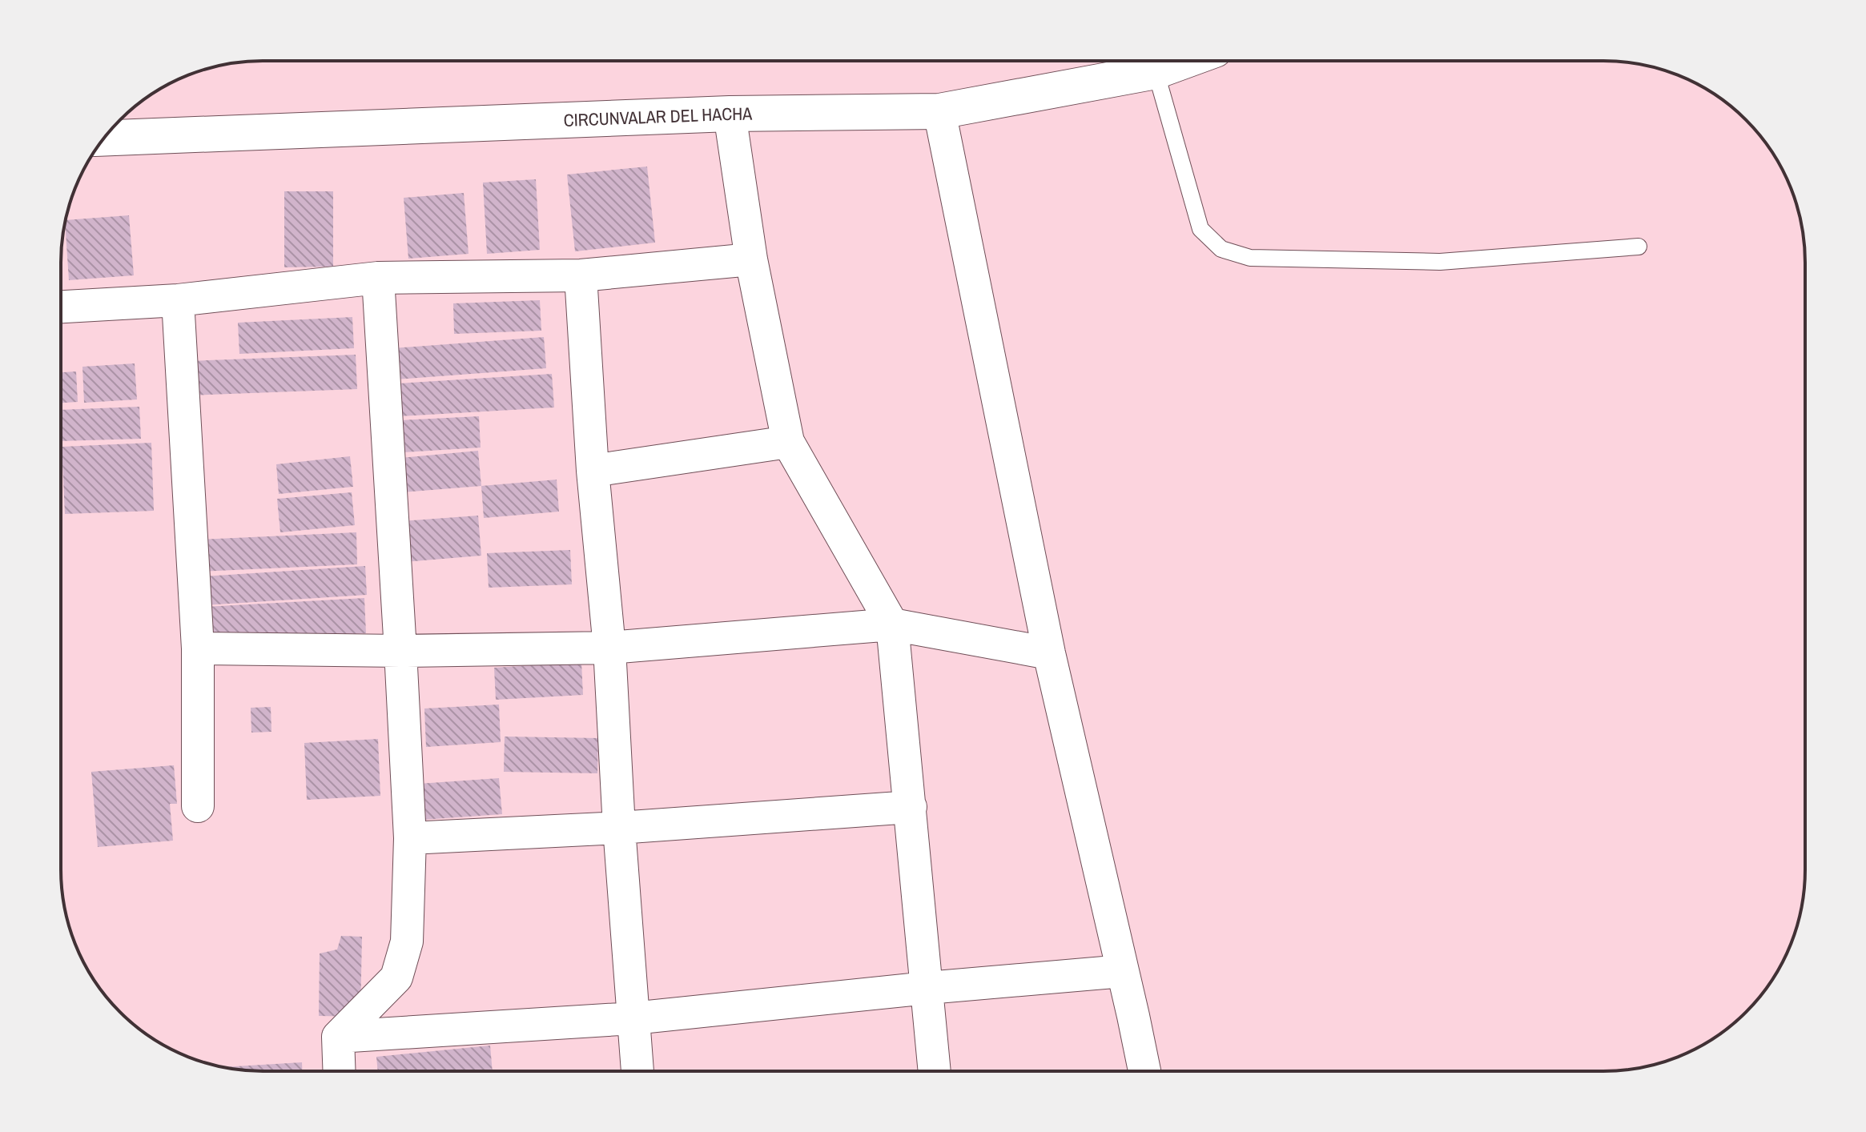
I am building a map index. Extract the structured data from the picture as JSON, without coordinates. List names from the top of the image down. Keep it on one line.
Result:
{"streets":{"main road":["CIRCUNVALAR DEL HACHA"]}}
